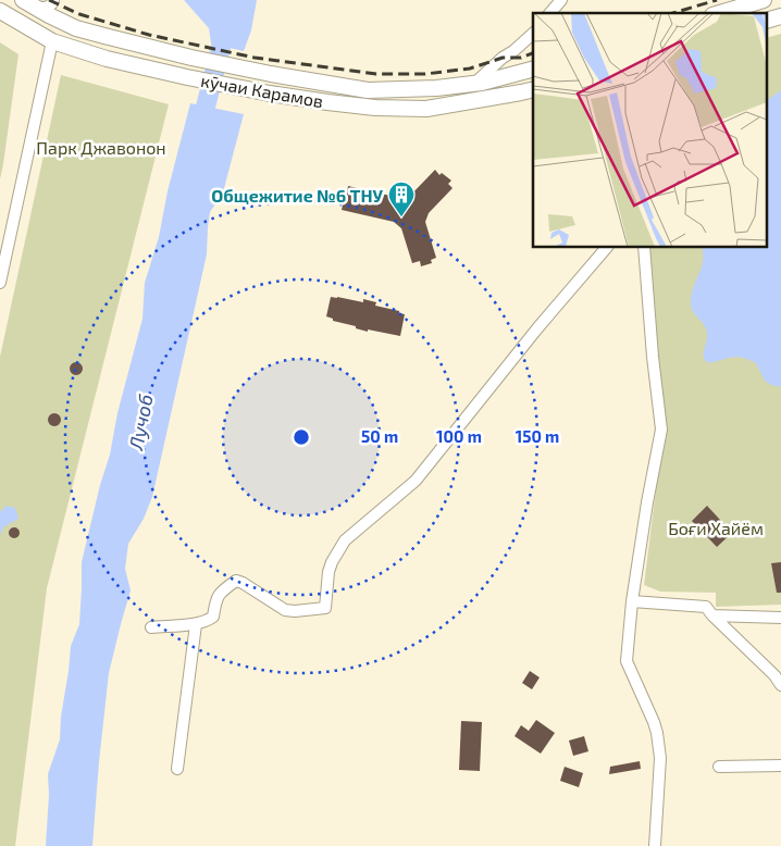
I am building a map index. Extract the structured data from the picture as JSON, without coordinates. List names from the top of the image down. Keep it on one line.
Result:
{"streets":{"main road":["кӯчаи Карамов"]},"water":["Лучоб"],"parks":["Парк Джавонон","Боғи Хайём"],"places":{"building":["Общежитие №6 ТНУ"]},"rings":["50 m","100 m","150 m"]}
